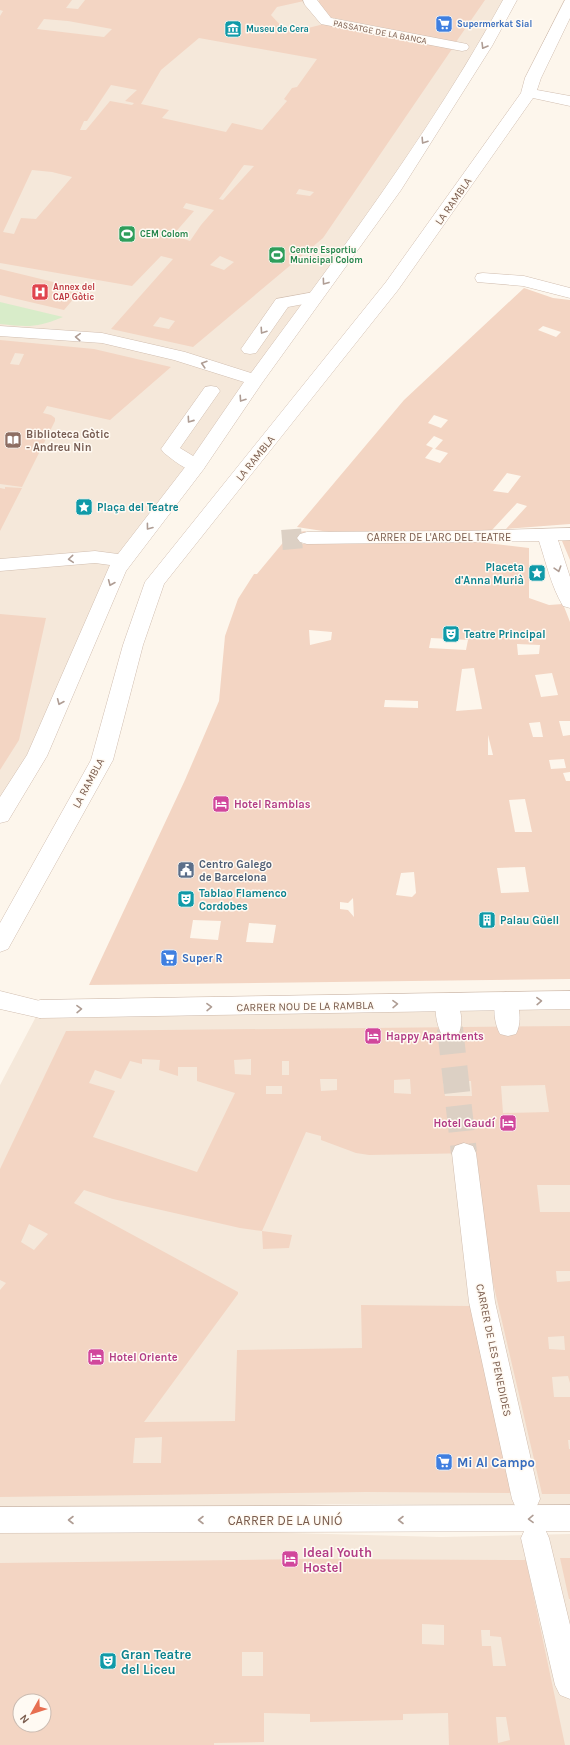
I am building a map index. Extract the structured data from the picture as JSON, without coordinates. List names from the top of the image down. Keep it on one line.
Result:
{"streets":{"street":["PASSATGE DE LA BANCA","LA RAMBLA","CARRER DE L'ARC DEL TEATRE","CARRER NOU DE LA RAMBLA","CARRER DE LES PENEDIDES","CARRER DE LA UNIÓ"]},"one_way":["CARRER NOU DE LA RAMBLA","CARRER DE LA UNIÓ"],"places":{"supermarket":["Supermerkat Sial","Super R","Mi Al Campo"],"museum":["Museu de Cera"],"sports":["CEM Colom","Centre Esportiu Municipal Colom"],"hospital":["Annex del CAP Gòtic"],"library":["Biblioteca Gòtic - Andreu Nin"],"place":["Plaça del Teatre","Placeta d'Anna Murià"],"theatre":["Teatre Principal","Tablao Flamenco Cordobes","Gran Teatre del Liceu"],"hotel":["Hotel Ramblas","Happy Apartments","Hotel Gaudí","Hotel Oriente","Ideal Youth Hostel"],"public building":["Centro Galego de Barcelona"],"building":["Palau Güell"]},"north":"bottom left"}
